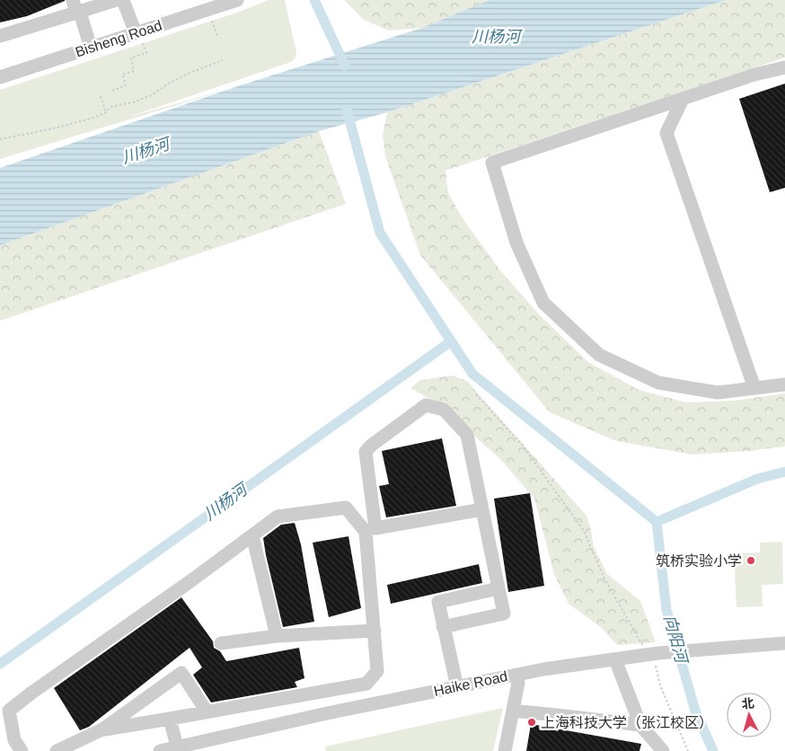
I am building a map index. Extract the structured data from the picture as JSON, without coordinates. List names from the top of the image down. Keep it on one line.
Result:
{"streets":{"street":["Bisheng Road","Haike Road"]},"water":["川杨河","向阳河"],"places":["筑桥实验小学","上海科技大学（张江校区）"],"north":"top"}
